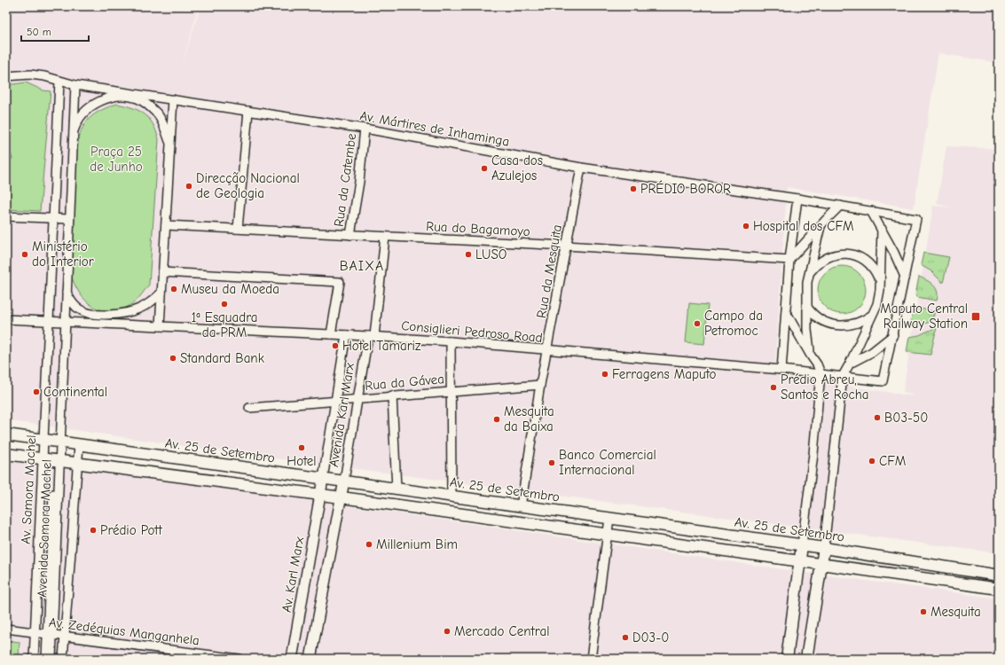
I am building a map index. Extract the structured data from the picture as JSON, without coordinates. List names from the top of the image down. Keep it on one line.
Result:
{"streets":{"main road":["Av. 25 de Setembro"],"street":["Av. Mártires de Inhaminga","Rua da Catembe","Rua do Bagamoyo","Rua da Mesquita","Consiglieri Pedroso Road","Rua da Gávea","Avenida Karl Marx","Av. Samora Machel","Avenida Samora Machel","Av. Karl Marx","Av. Zedéquias Manganhela"]},"crossings":[["Av. Mártires de Inhaminga","Rua da Catembe"],["Av. Mártires de Inhaminga","Rua da Mesquita"],["Rua da Catembe","Rua do Bagamoyo"],["Rua do Bagamoyo","Rua da Mesquita"],["Rua do Bagamoyo","Avenida Karl Marx"],["Rua da Mesquita","Consiglieri Pedroso Road"],["Rua da Mesquita","Rua da Gávea"],["Rua da Mesquita","Av. 25 de Setembro"],["Consiglieri Pedroso Road","Avenida Karl Marx"],["Rua da Gávea","Avenida Karl Marx"],["Avenida Karl Marx","Av. 25 de Setembro"],["Avenida Karl Marx","Av. Karl Marx"],["Av. 25 de Setembro","Av. Samora Machel"],["Av. 25 de Setembro","Avenida Samora Machel"],["Av. Samora Machel","Av. Zedéquias Manganhela"],["Avenida Samora Machel","Av. Zedéquias Manganhela"]],"districts":["BAIXA"],"parks":["Praça 25 de Junho"],"places":{"other":["Casa dos Azulejos","Direcção Nacional de Geologia","PRÉDIO BOROR","Hospital dos CFM","Ministério do Interior","LUSO","Museu da Moeda","1ª Esquadra da PRM","Campo da Petromoc","Hotel Tamariz","Standard Bank","Ferragens Maputo","Prédio Abreu, Santos e Rocha","Continental","B03-50","Mesquita da Baixa","Hotel","CFM","Banco Comercial Internacional","Prédio Pott","Millenium Bim","Mesquita","Mercado Central","D03-0"],"transit":["Maputo Central Railway Station"]},"scale_bar":"50 m"}
